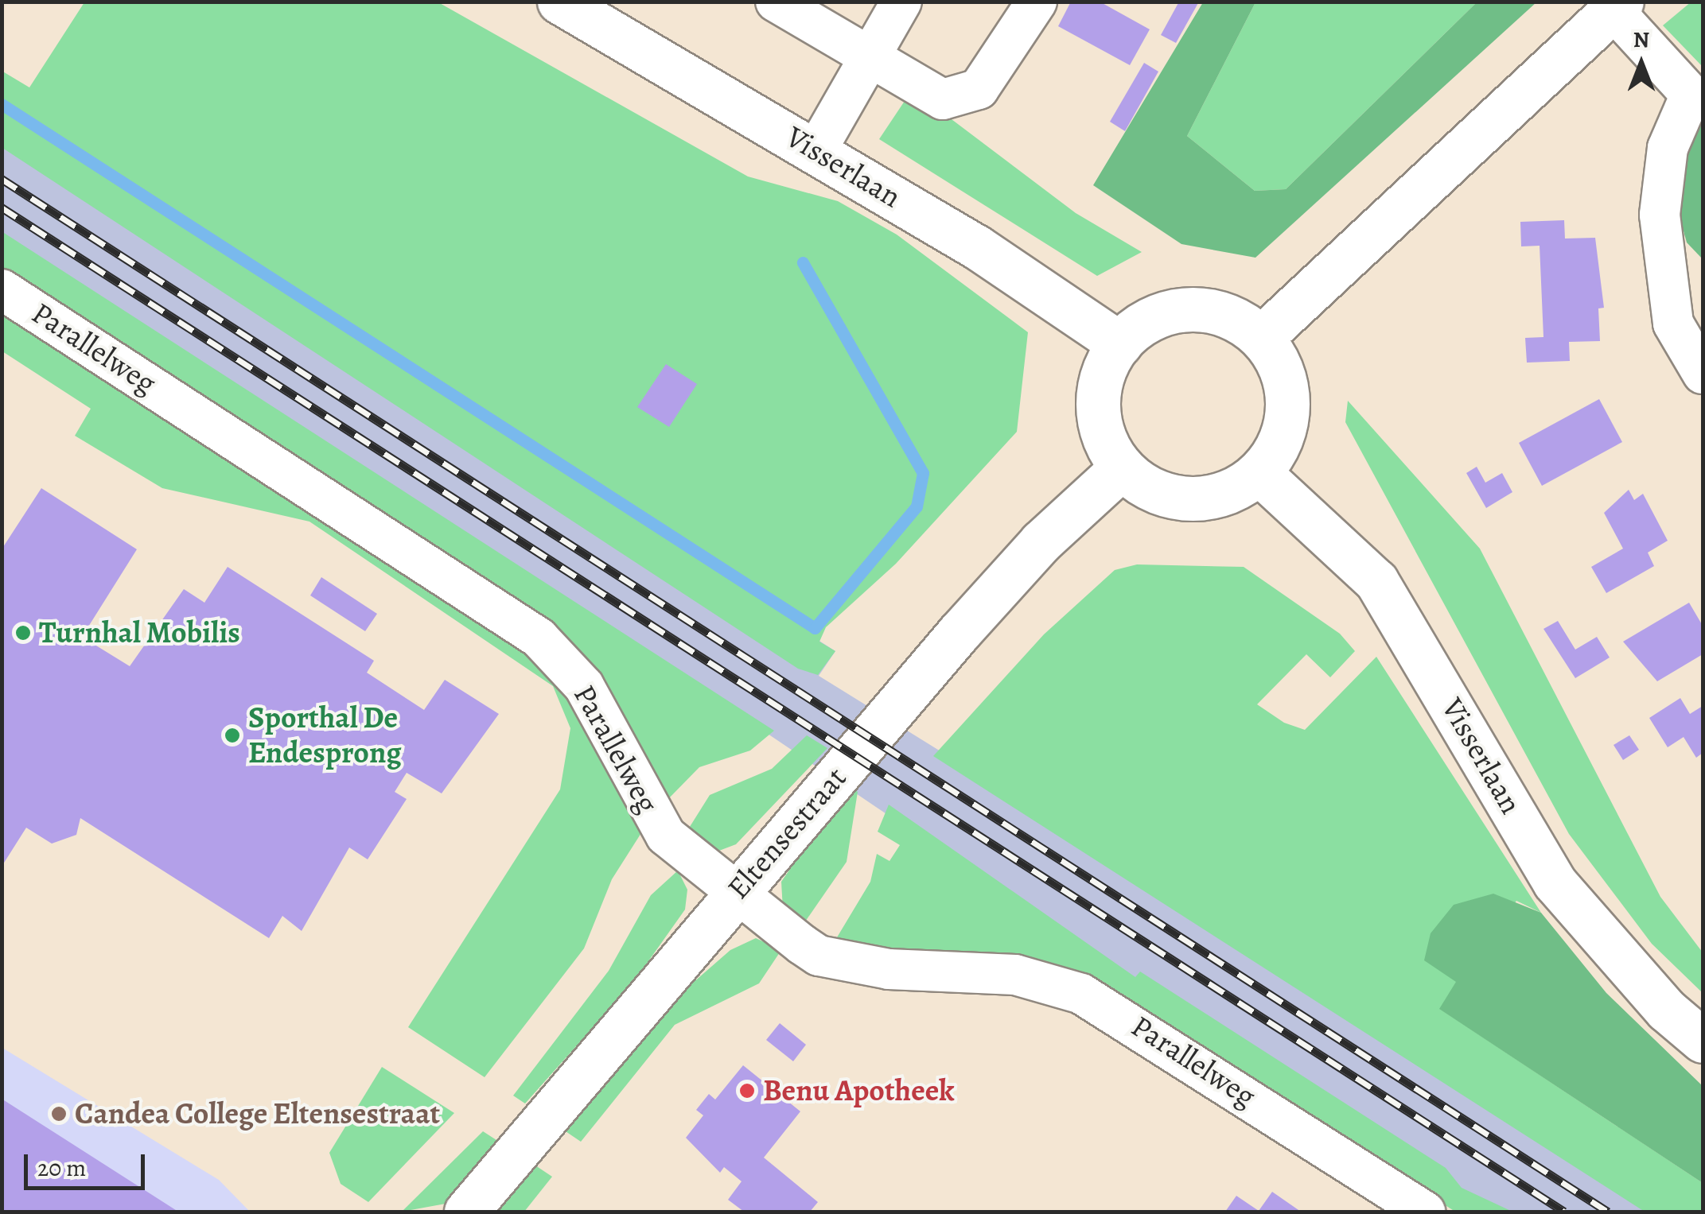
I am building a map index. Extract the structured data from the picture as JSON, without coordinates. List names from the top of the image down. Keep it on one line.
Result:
{"streets":{"street":["Visserlaan","Parallelweg","Eltensestraat"]},"crossings":[["Visserlaan","Eltensestraat"],["Parallelweg","Eltensestraat"]],"places":["Turnhal Mobilis","Sporthal De Endesprong","Benu Apotheek","Candea College Eltensestraat"],"scale_bar":"20 m","north":"top"}
